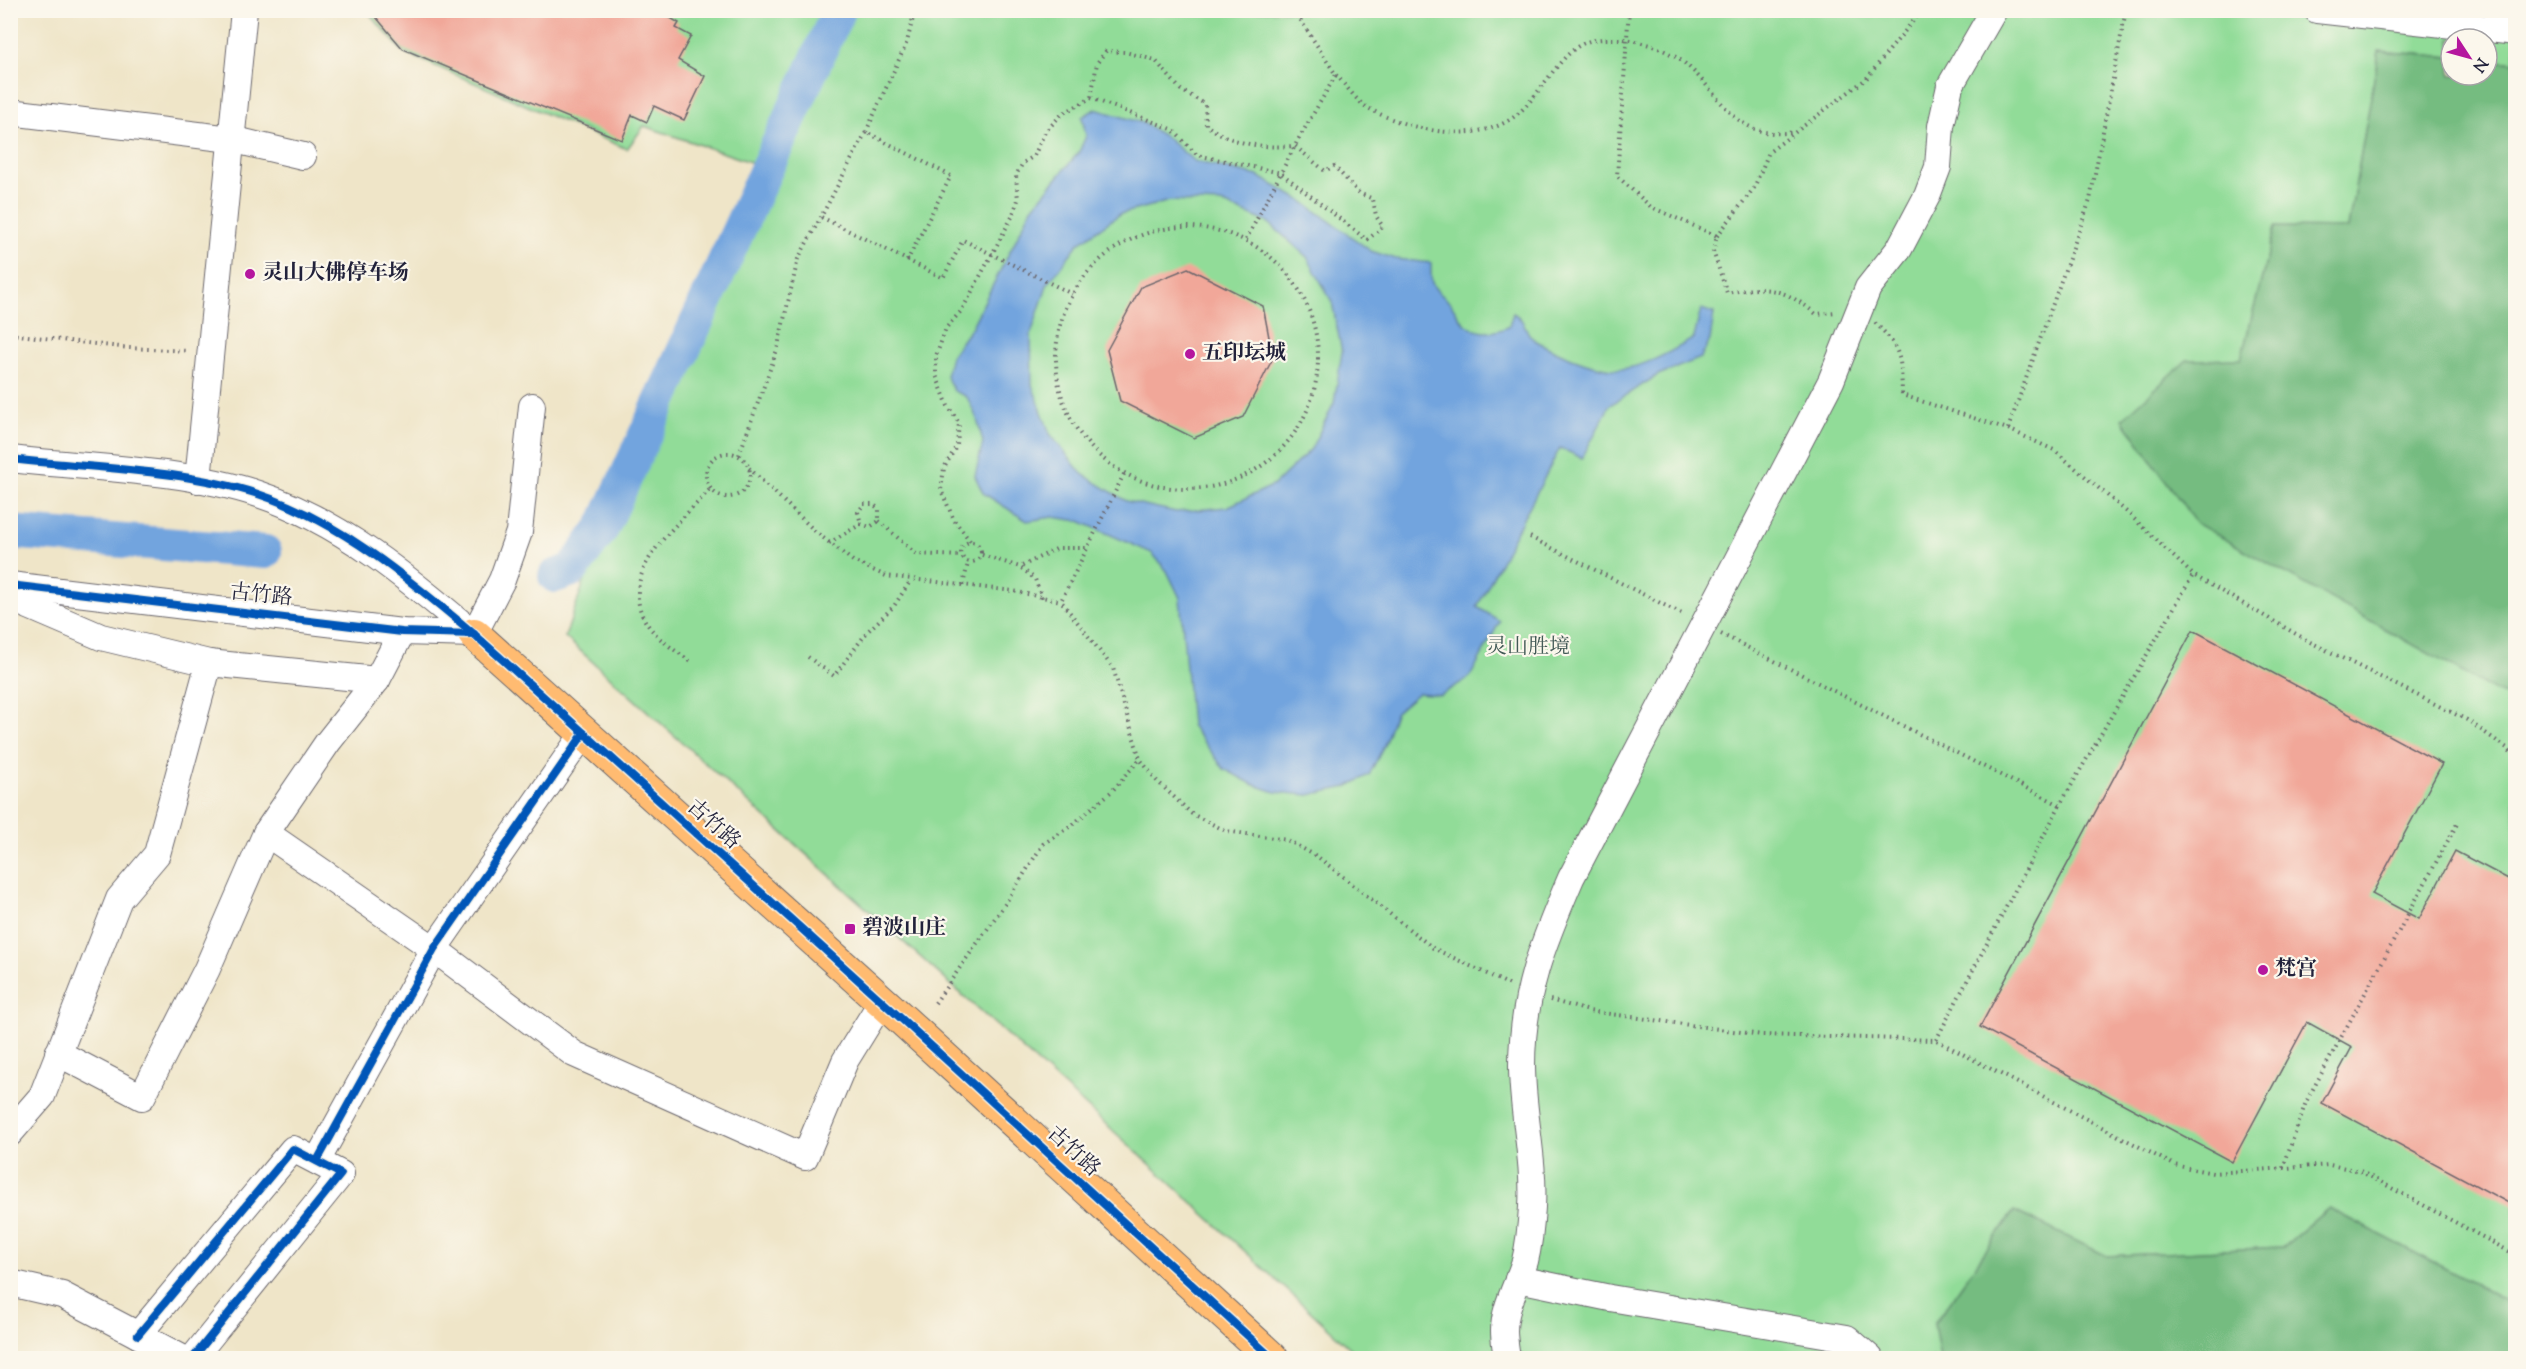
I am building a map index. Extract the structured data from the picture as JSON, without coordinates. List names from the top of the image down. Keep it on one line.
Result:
{"streets":{"main road":["古竹路"]},"parks":["灵山胜境"],"places":{"other":["灵山大佛停车场","五印坛城","梵宫"],"transit":["碧波山庄"]},"north":"bottom right"}
